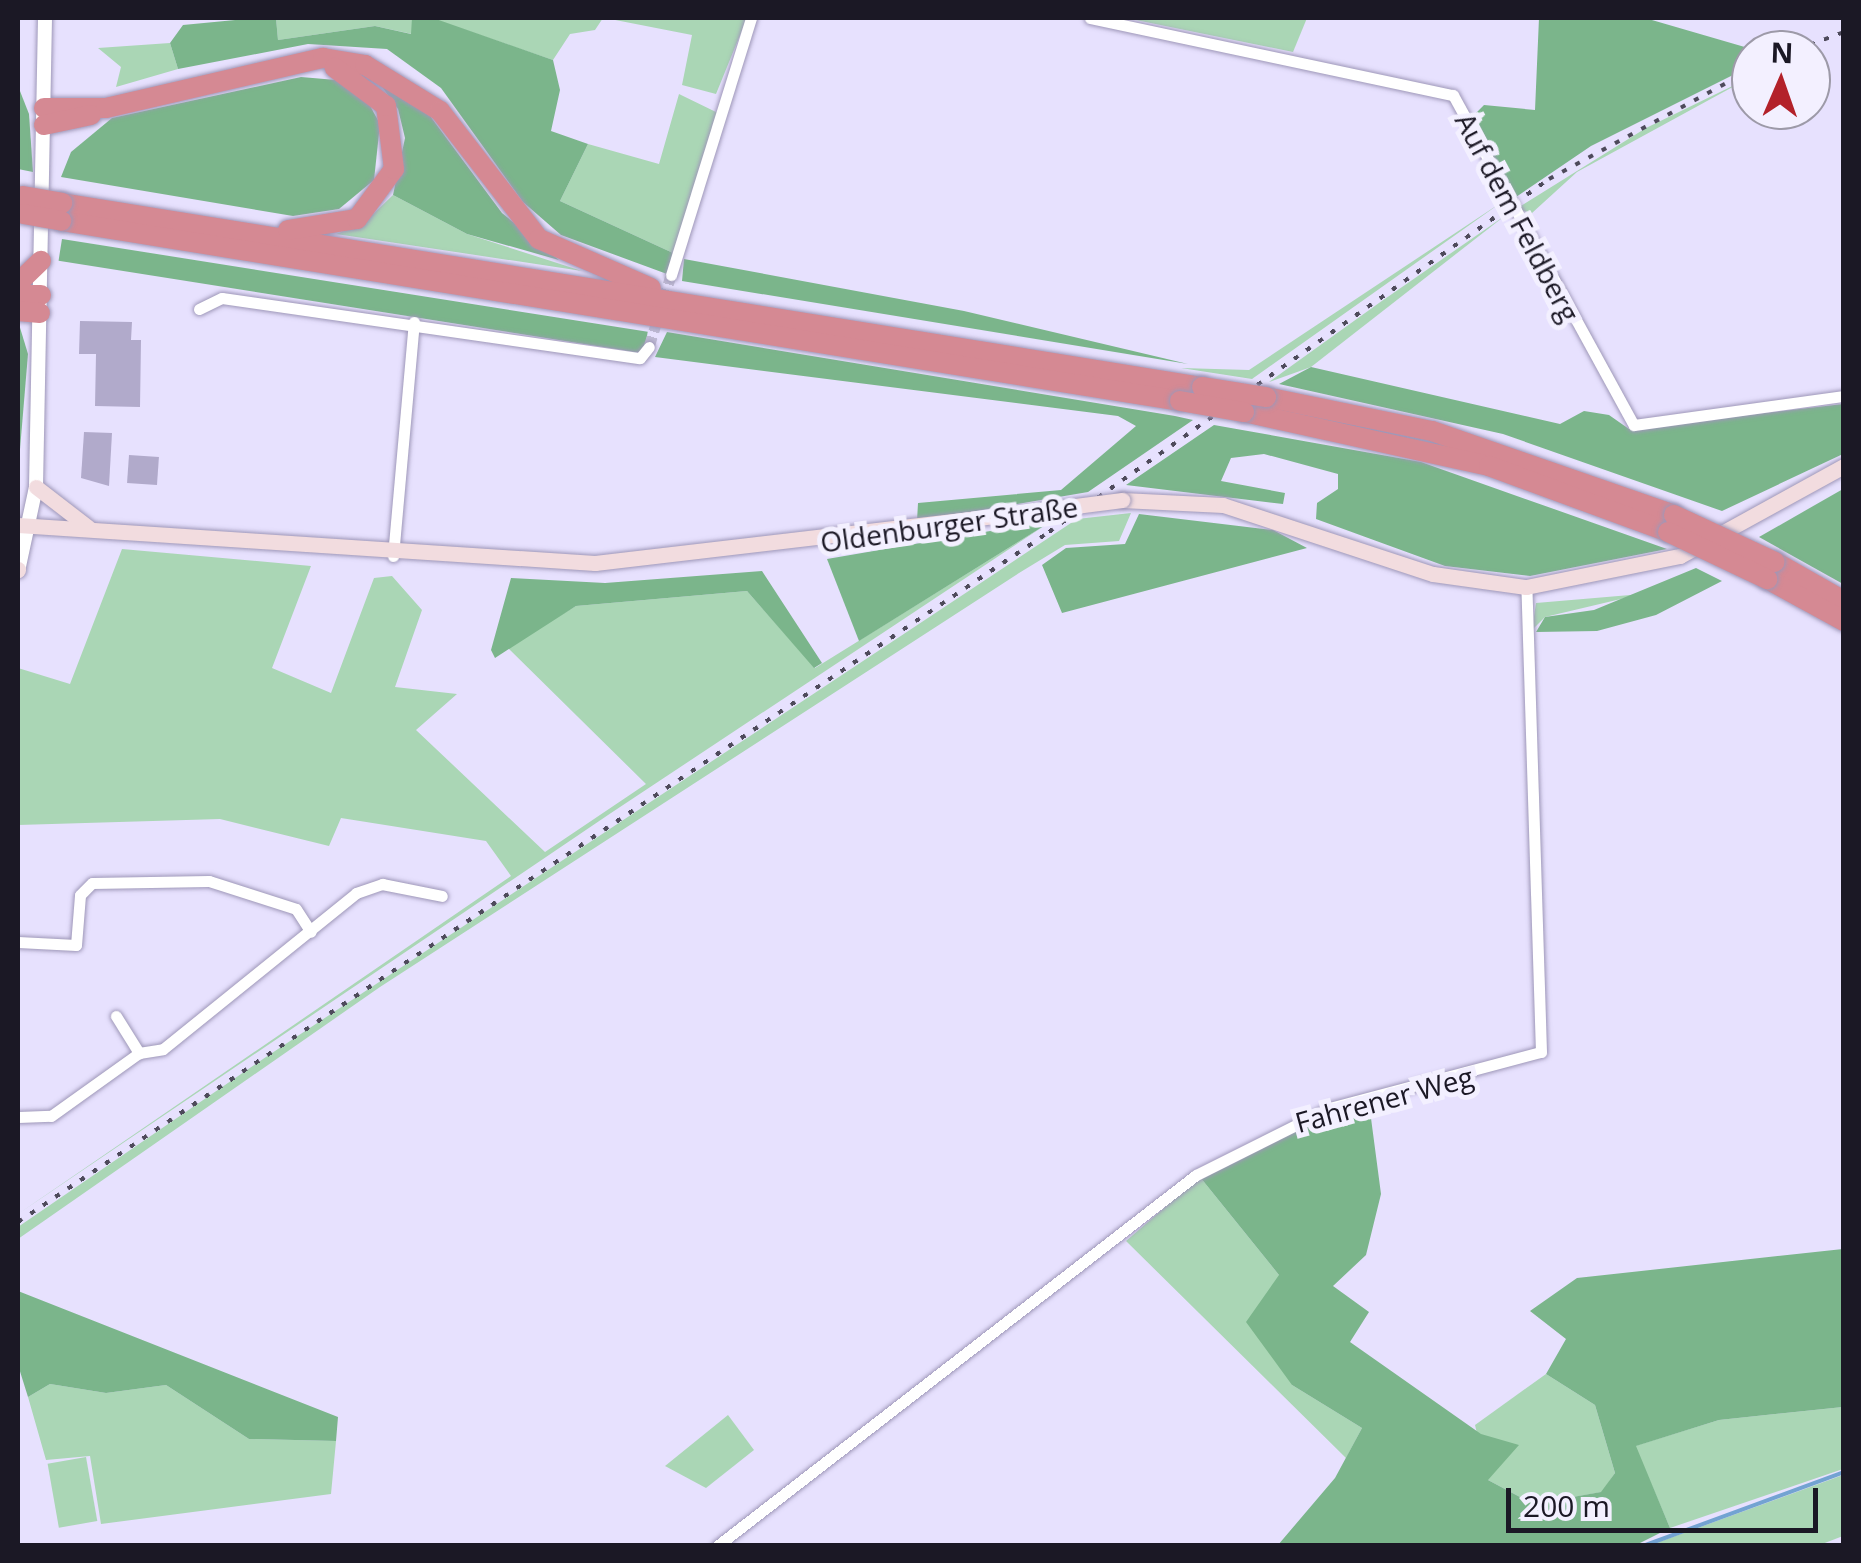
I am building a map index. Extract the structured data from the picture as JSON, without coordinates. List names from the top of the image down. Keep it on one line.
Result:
{"streets":{"main road":["Oldenburger Straße"],"street":["Auf dem Feldberg","Fahrener Weg"]},"crossings":[["Oldenburger Straße","Fahrener Weg"]],"scale_bar":"200 m","north":"top"}
